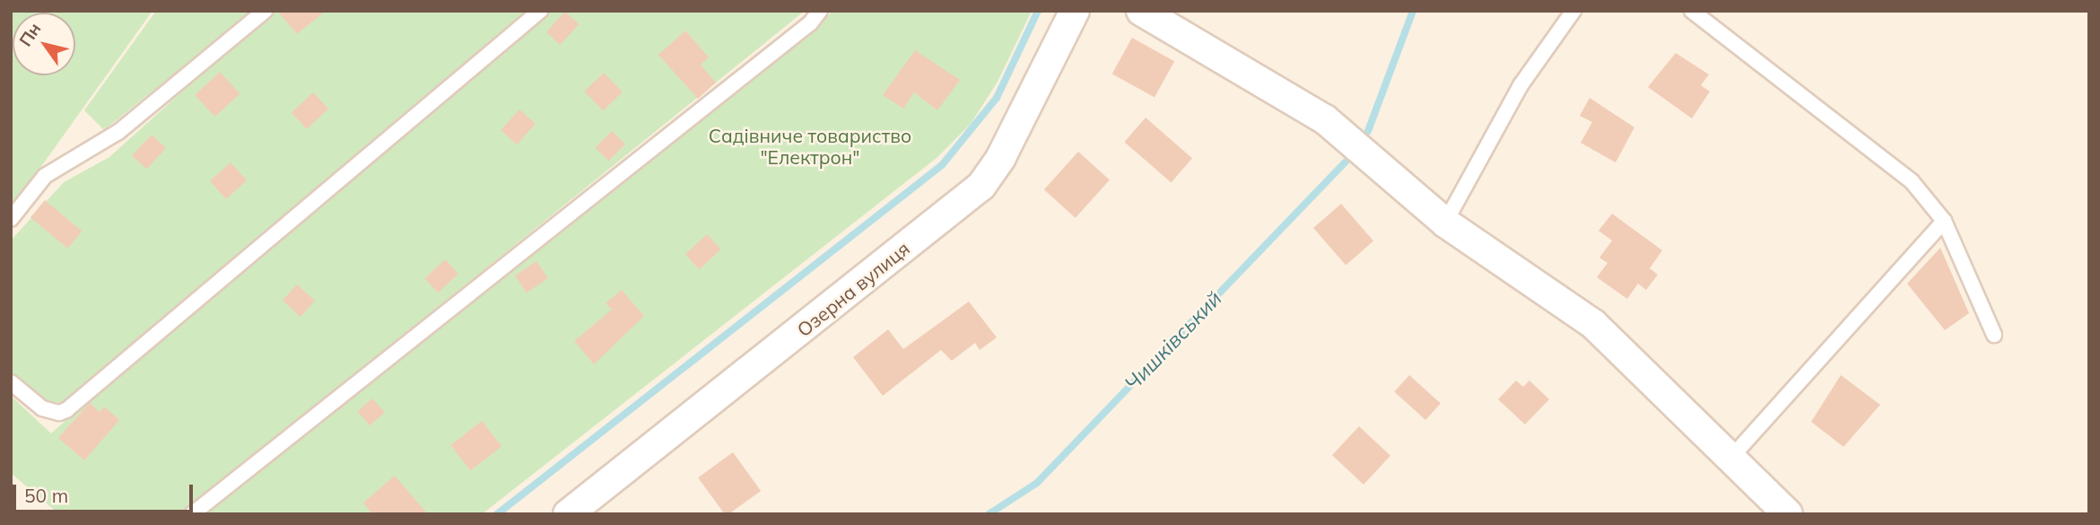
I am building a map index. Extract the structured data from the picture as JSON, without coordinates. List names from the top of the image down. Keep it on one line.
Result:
{"streets":{"street":["Озерна вулиця"]},"water":["Чишківський"],"parks":["Садівниче товариство \"Електрон\""],"scale_bar":"50 m","north":"top left"}
